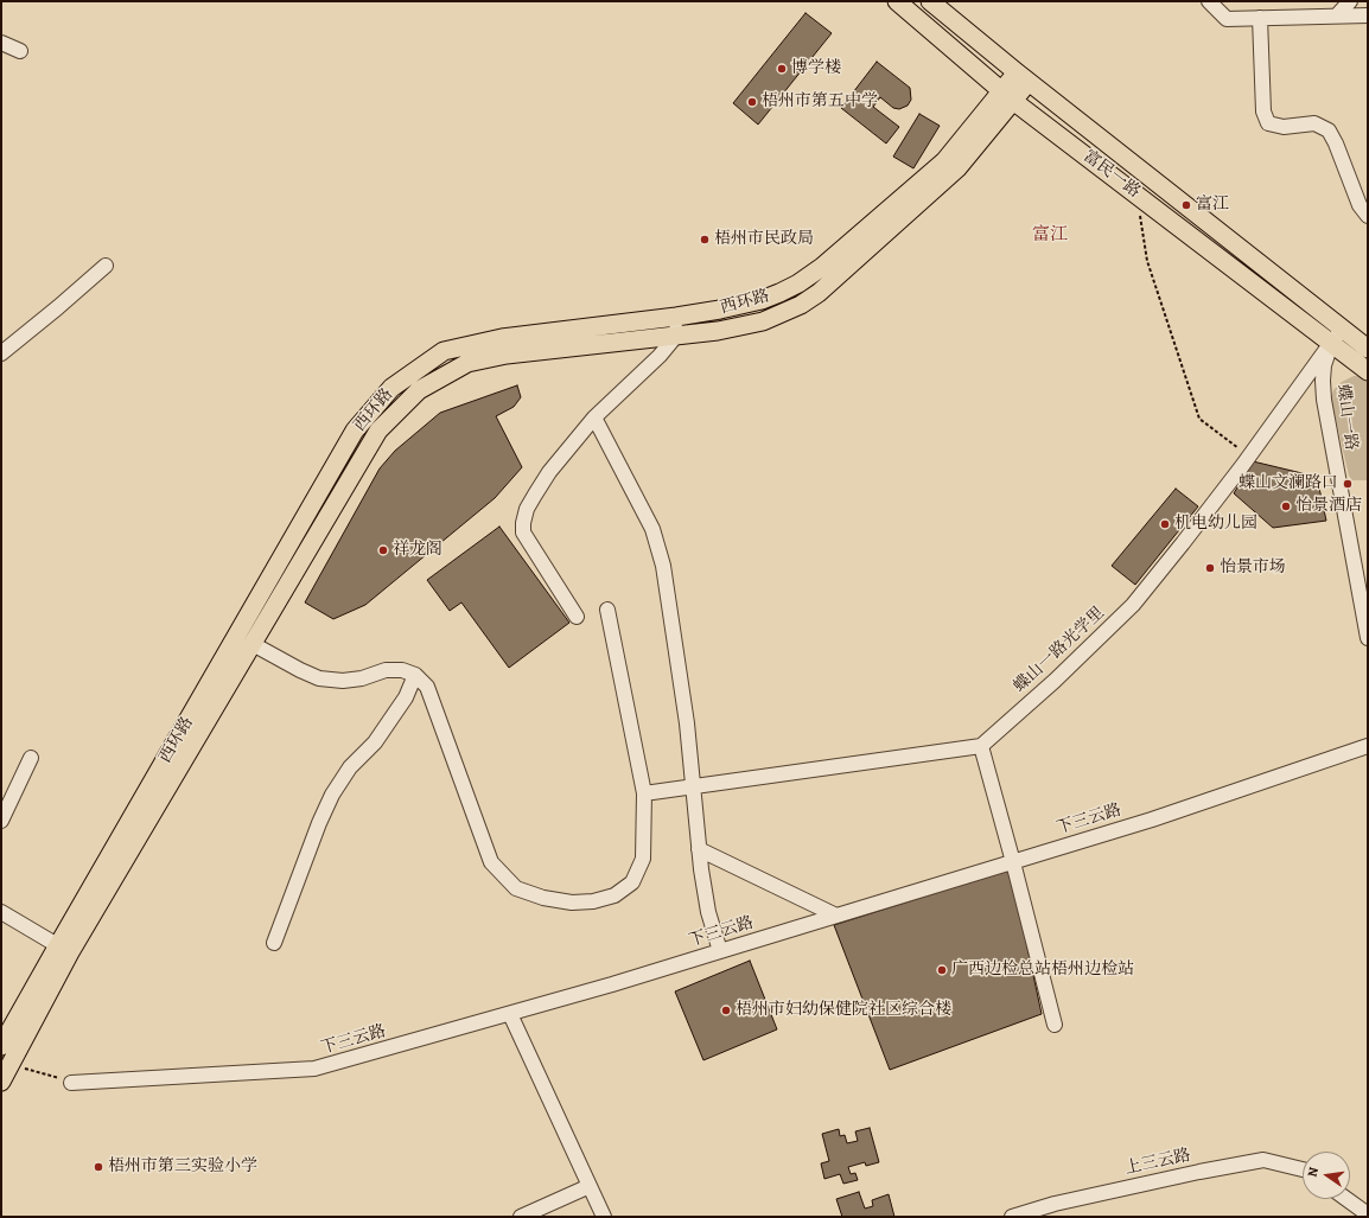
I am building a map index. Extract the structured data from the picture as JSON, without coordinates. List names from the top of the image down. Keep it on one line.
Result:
{"streets":{"main road":["富民一路","西环路"],"street":["蝶山一路","蝶山一路光学里","下三云路","上三云路"]},"crossings":[["富民一路","西环路"],["富民一路","蝶山一路"],["富民一路","蝶山一路光学里"],["蝶山一路","蝶山一路光学里"]],"districts":["富江"],"places":["博学楼","梧州市第五中学","富江","梧州市民政局","蝶山文澜路口","怡景酒店","机电幼儿园","祥龙阁","怡景市场","广西边检总站梧州边检站","梧州市妇幼保健院社区综合楼","梧州市第三实验小学"],"north":"left"}
